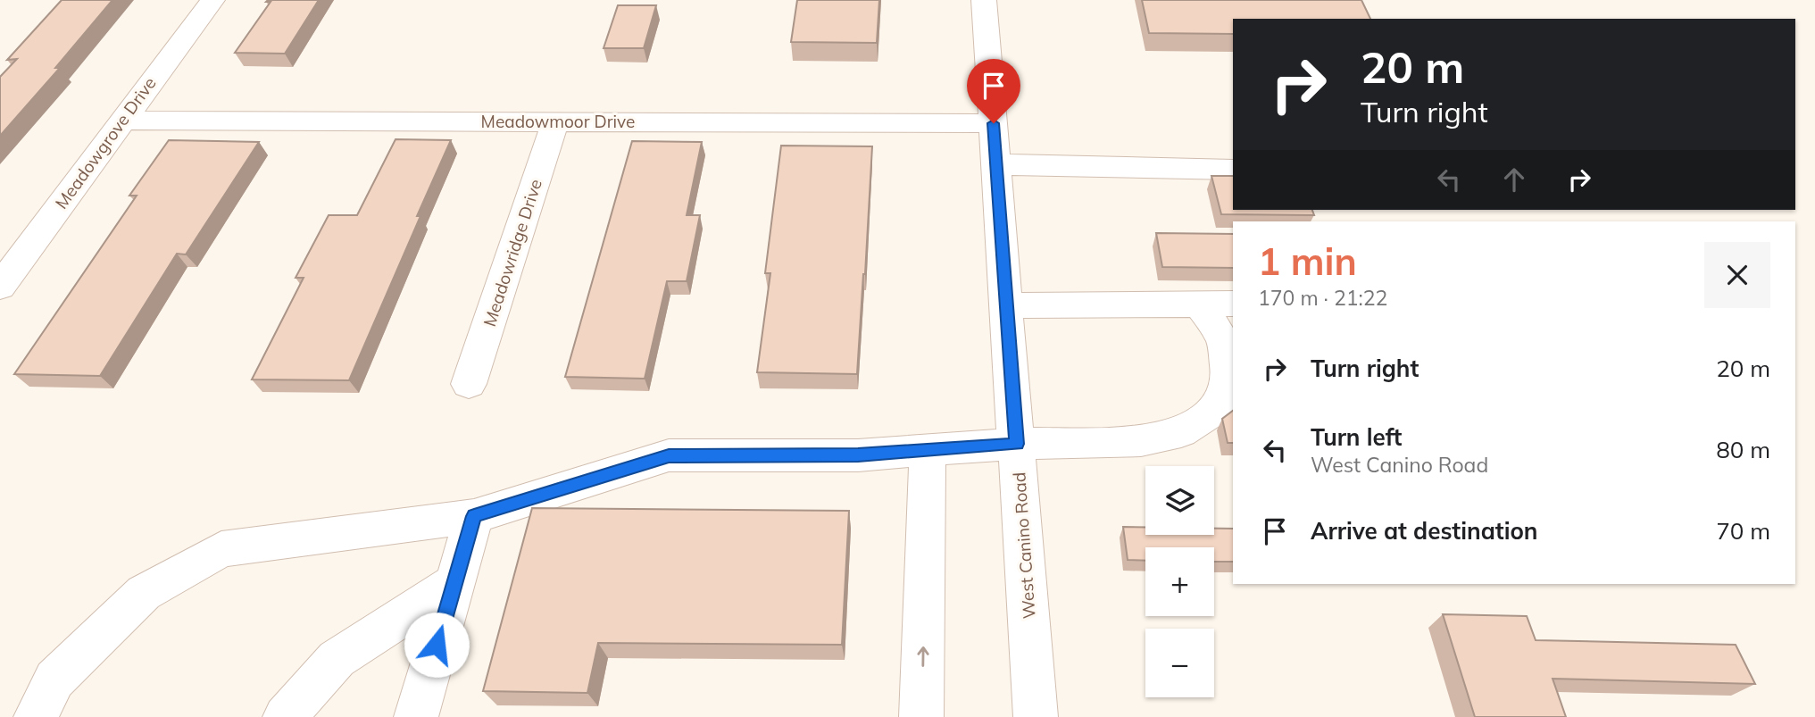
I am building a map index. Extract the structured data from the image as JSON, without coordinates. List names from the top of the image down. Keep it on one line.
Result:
{"streets":{"street":["Meadowmoor Drive","Meadowgrove Drive","Meadowridge Drive","West Canino Road"]},"crossings":[["Meadowmoor Drive","Meadowgrove Drive"],["Meadowmoor Drive","Meadowridge Drive"],["Meadowmoor Drive","West Canino Road"]],"page":{"turn":["20 m","Turn right"],"heading":["1 min","170 m · 21:22"],"list":[{"name":"Turn right","value":"20 m"},{"name":"Turn left","note":"West Canino Road","value":"80 m"},{"name":"Arrive at destination","value":"70 m"}],"map_buttons":["+","−"]}}
